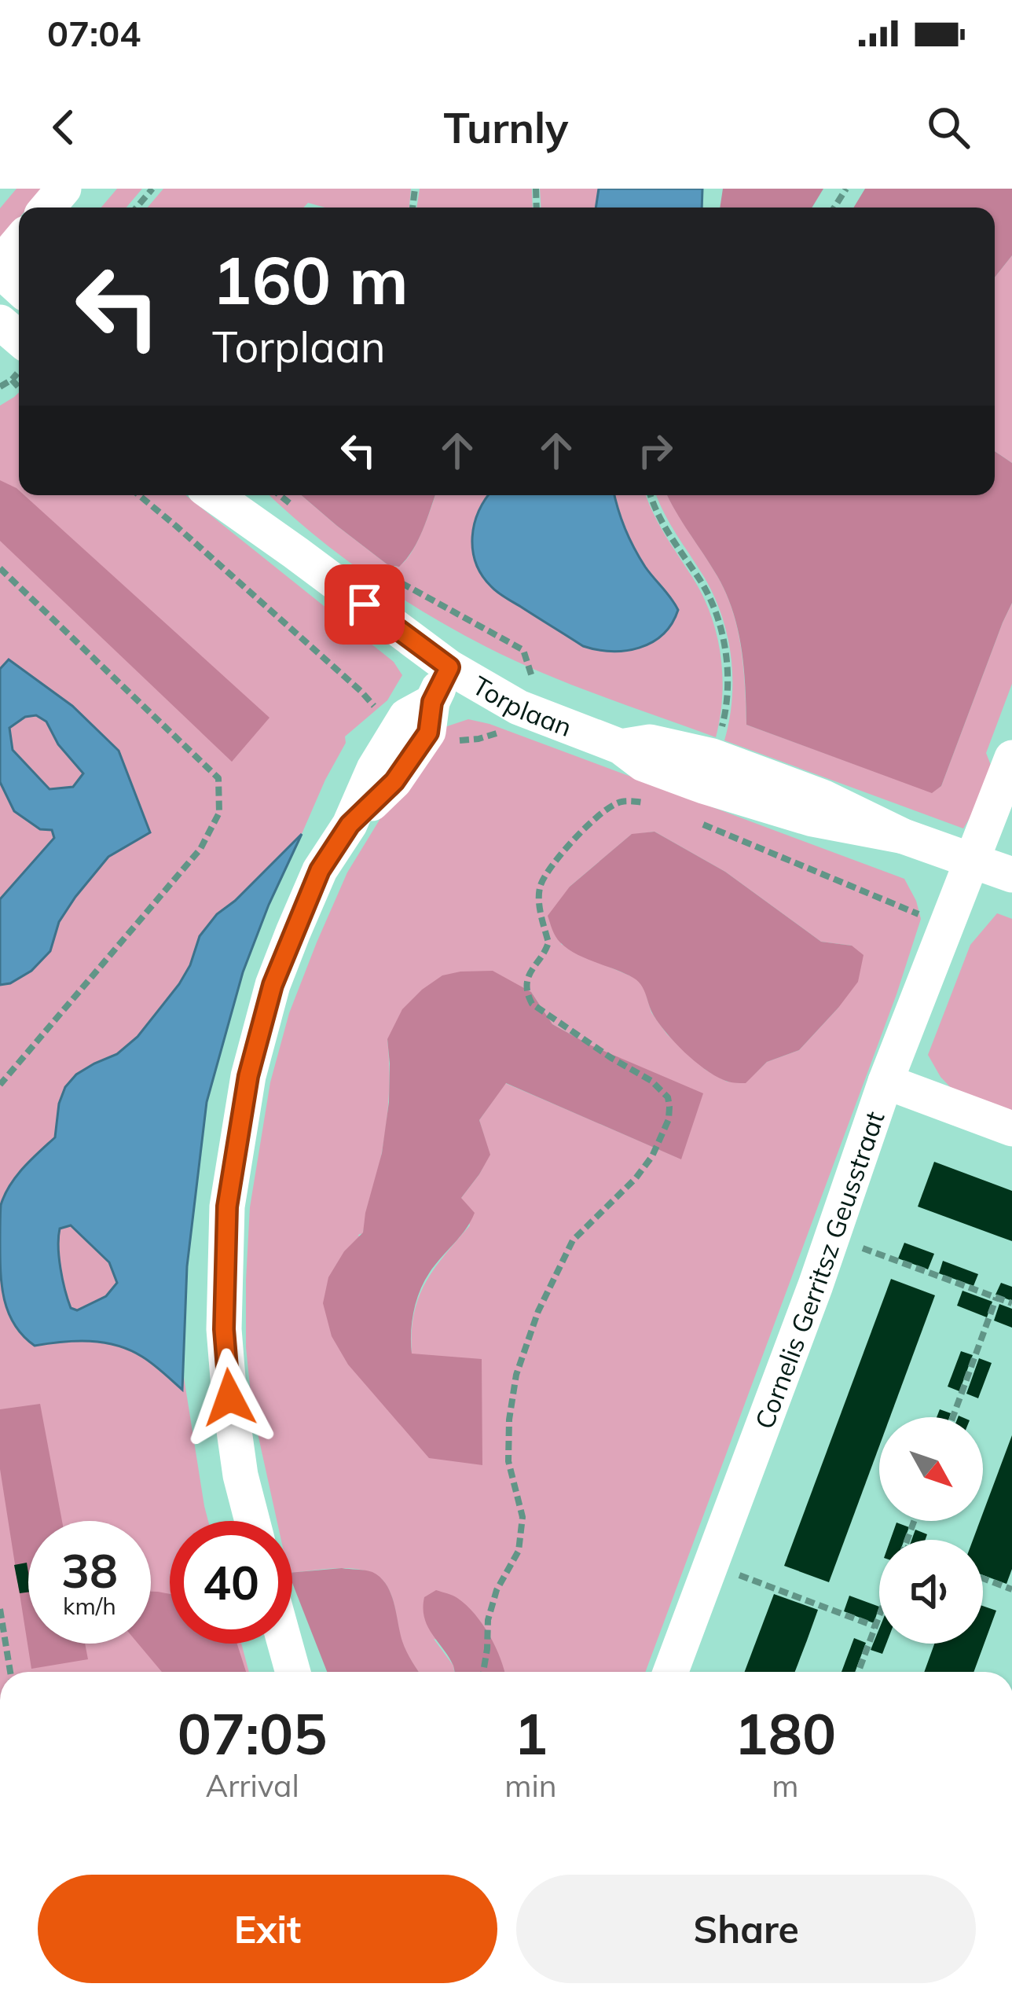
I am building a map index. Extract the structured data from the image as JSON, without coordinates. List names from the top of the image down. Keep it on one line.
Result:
{"streets":{"street":["Torplaan","Cornelis Gerritsz Geusstraat"]},"crossings":[["Torplaan","Cornelis Gerritsz Geusstraat"]],"north":"bottom right","page":{"status":"07:04","header":"Turnly","turn":["160 m","Torplaan"],"speed":"38 km/h","limit":"40","eta":["07:05","Arrival","1","min","180","m"],"buttons":["Exit","Share"]}}
